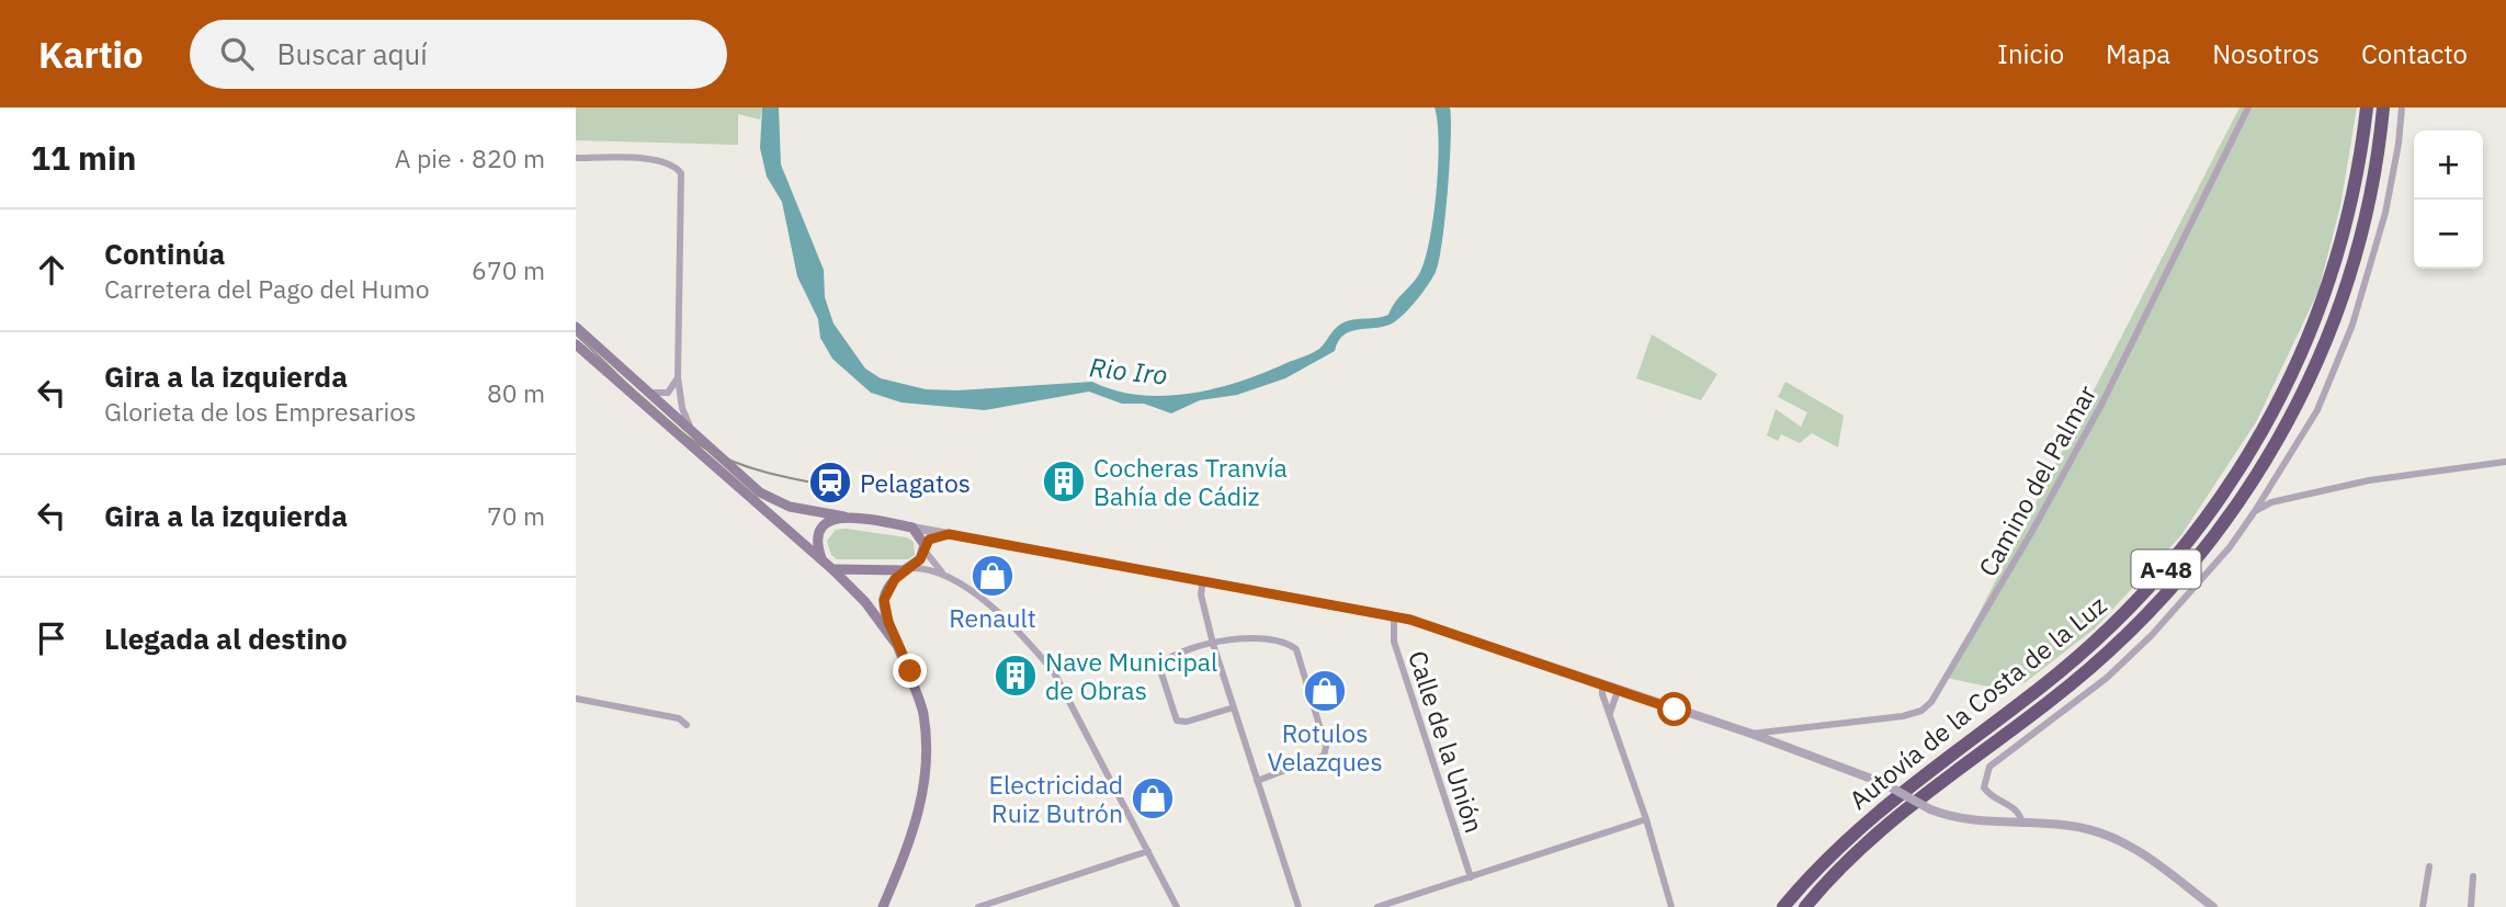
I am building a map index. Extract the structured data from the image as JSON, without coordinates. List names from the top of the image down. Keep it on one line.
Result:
{"streets":{"highway":["A-48","Autovía de la Costa de la Luz"],"street":["Camino del Palmar","Calle de la Unión"]},"water":["Rio Iro"],"places":{"building":["Cocheras Tranvía Bahía de Cádiz","Nave Municipal de Obras"],"station":["Pelagatos"],"shop":["Renault","Rotulos Velazques","Electricidad Ruiz Butrón"]},"page":{"header":"Kartio","search":"Buscar aquí","nav":["Inicio","Mapa","Nosotros","Contacto"],"heading":["11 min","A pie · 820 m"],"map_buttons":["+","−"],"list":[["Continúa","Carretera del Pago del Humo","670 m"],["Gira a la izquierda","Glorieta de los Empresarios","80 m"],["Gira a la izquierda","70 m"],"Llegada al destino"]}}
